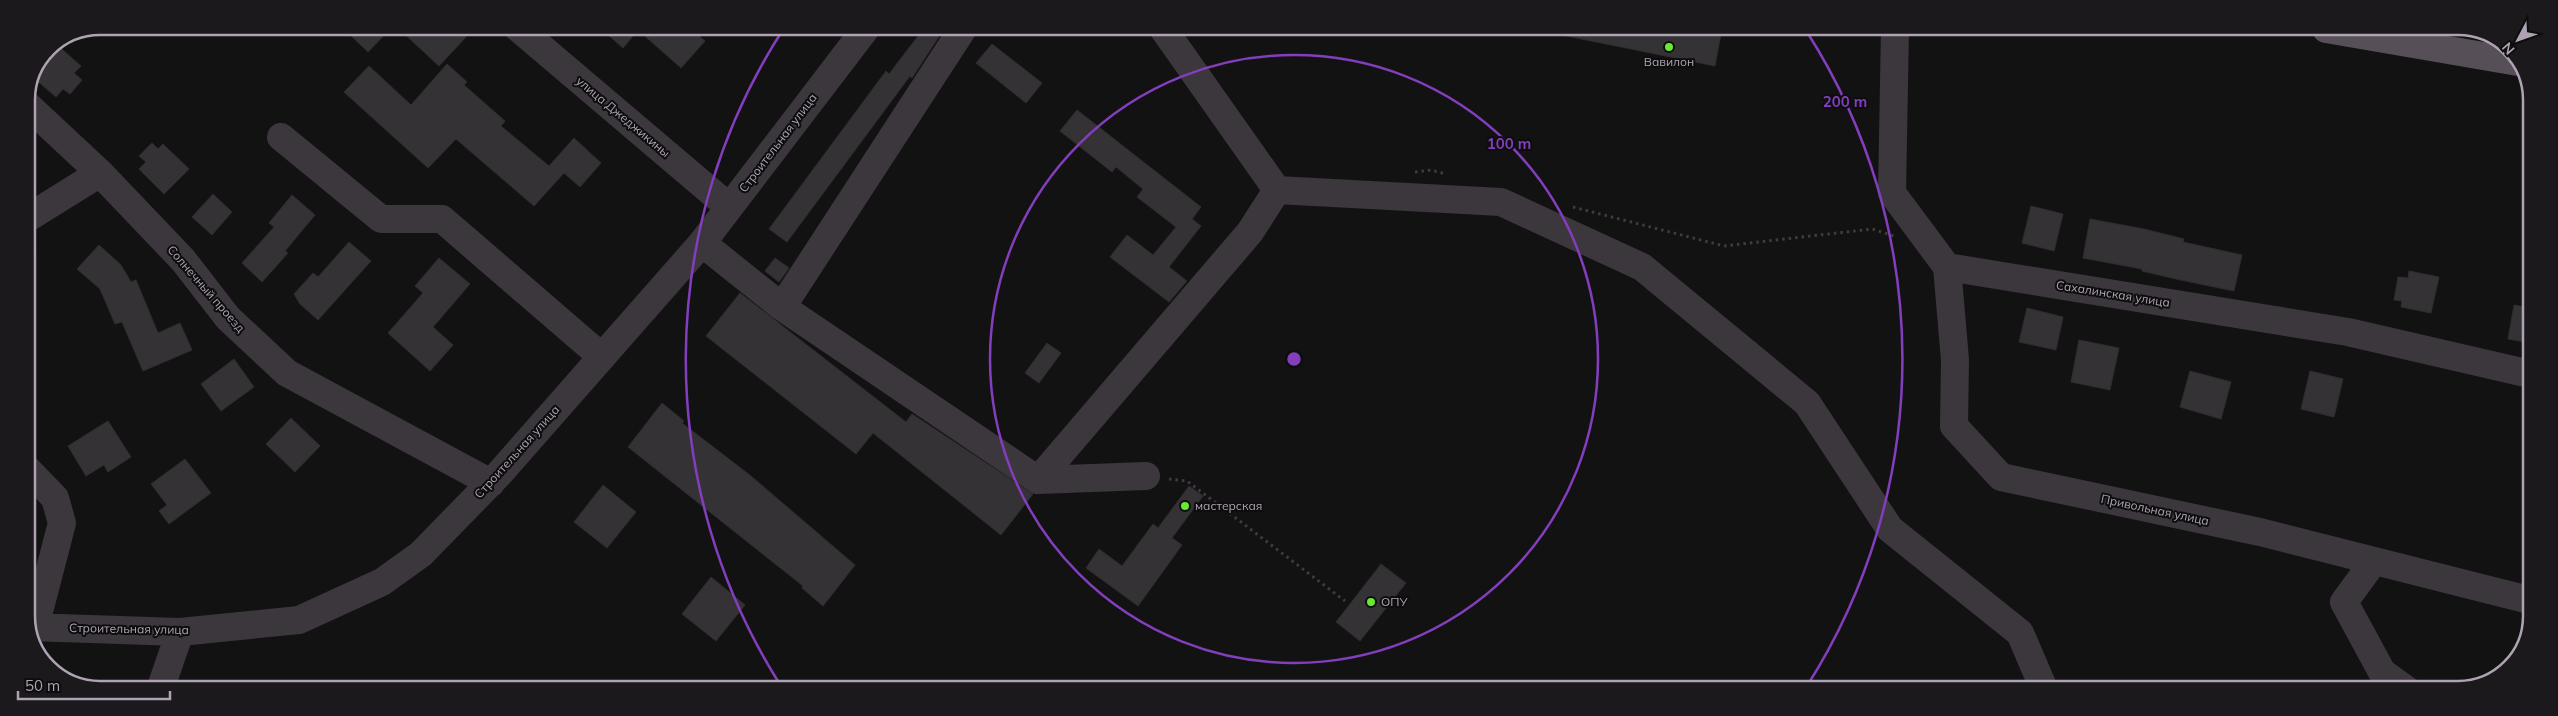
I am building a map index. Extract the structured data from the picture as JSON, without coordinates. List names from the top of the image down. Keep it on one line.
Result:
{"streets":{"street":["улица Джеджикины","Строительная улица","Солнечный проезд","Сахалинская улица","Привольная улица"]},"crossings":[["улица Джеджикины","Строительная улица"],["Строительная улица","Солнечный проезд"],["Сахалинская улица","Привольная улица"]],"places":["Вавилон","мастерская","ОПУ"],"scale_bar":"50 m","north":"bottom left","rings":["200 m","100 m"]}
